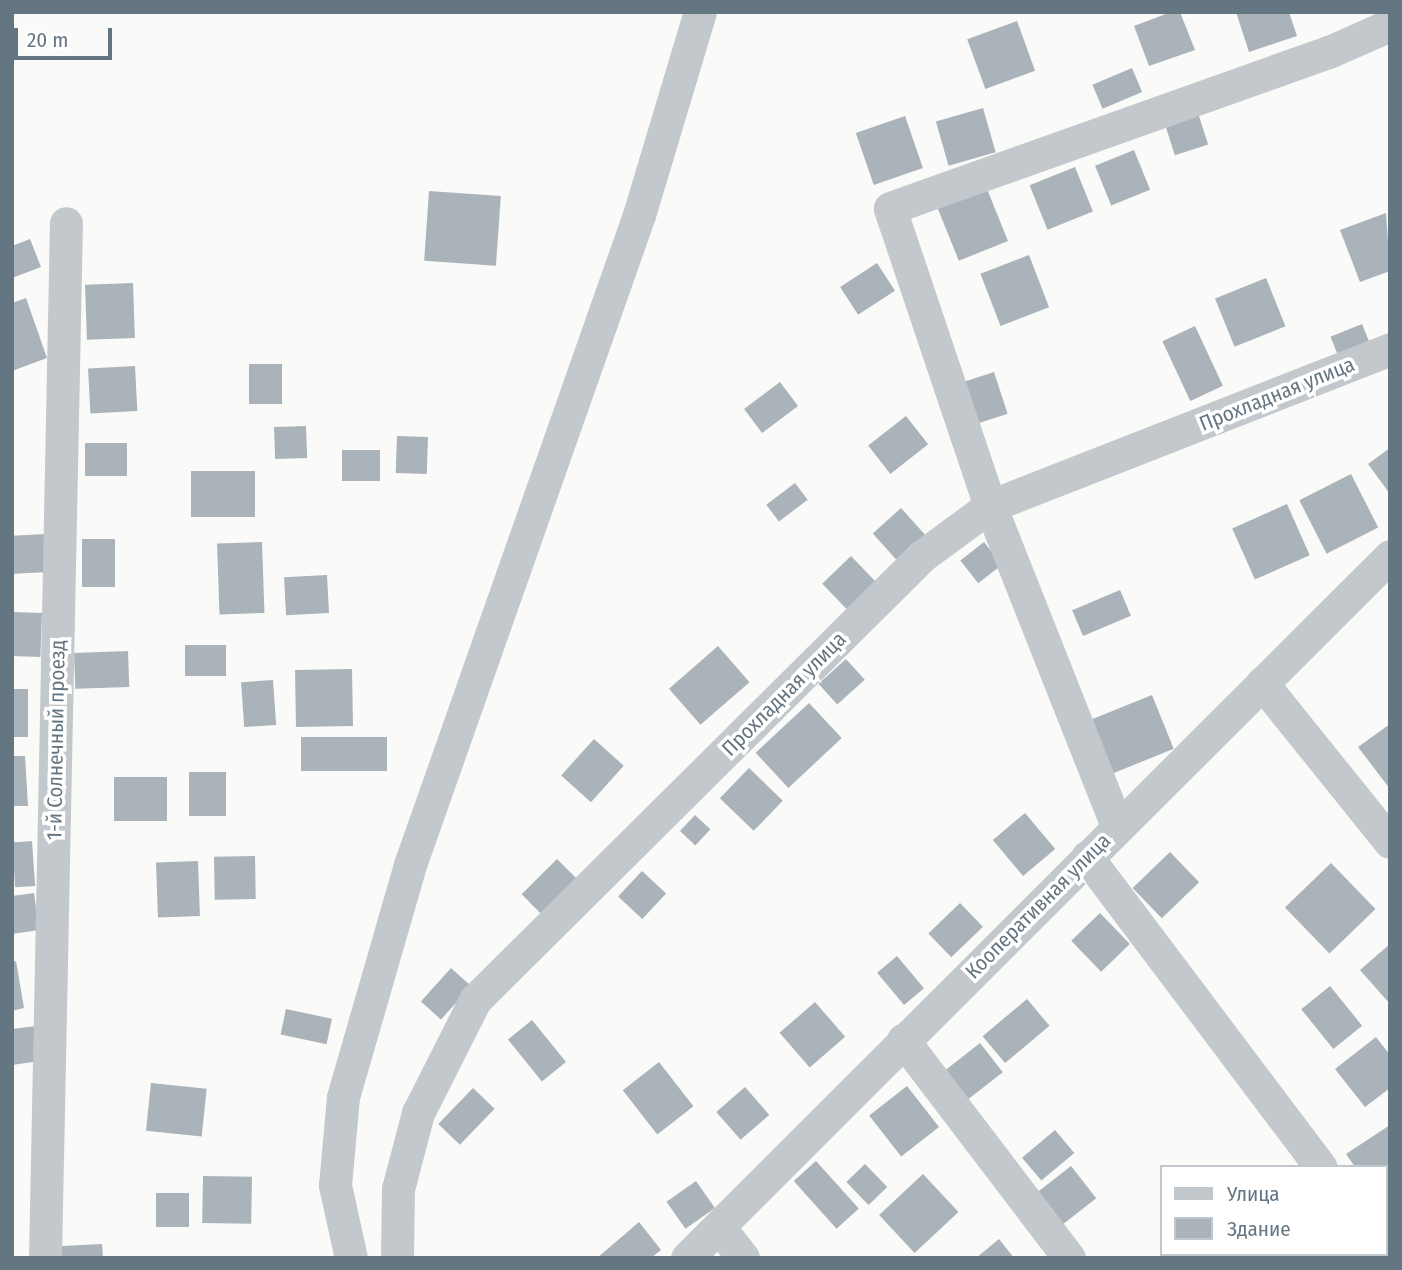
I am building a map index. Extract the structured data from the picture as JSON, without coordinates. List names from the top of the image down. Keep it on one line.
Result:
{"streets":{"street":["Прохладная улица","1-й Солнечный проезд","Кооперативная улица"]},"legend":["Улица","Здание"],"scale_bar":"20 m"}
